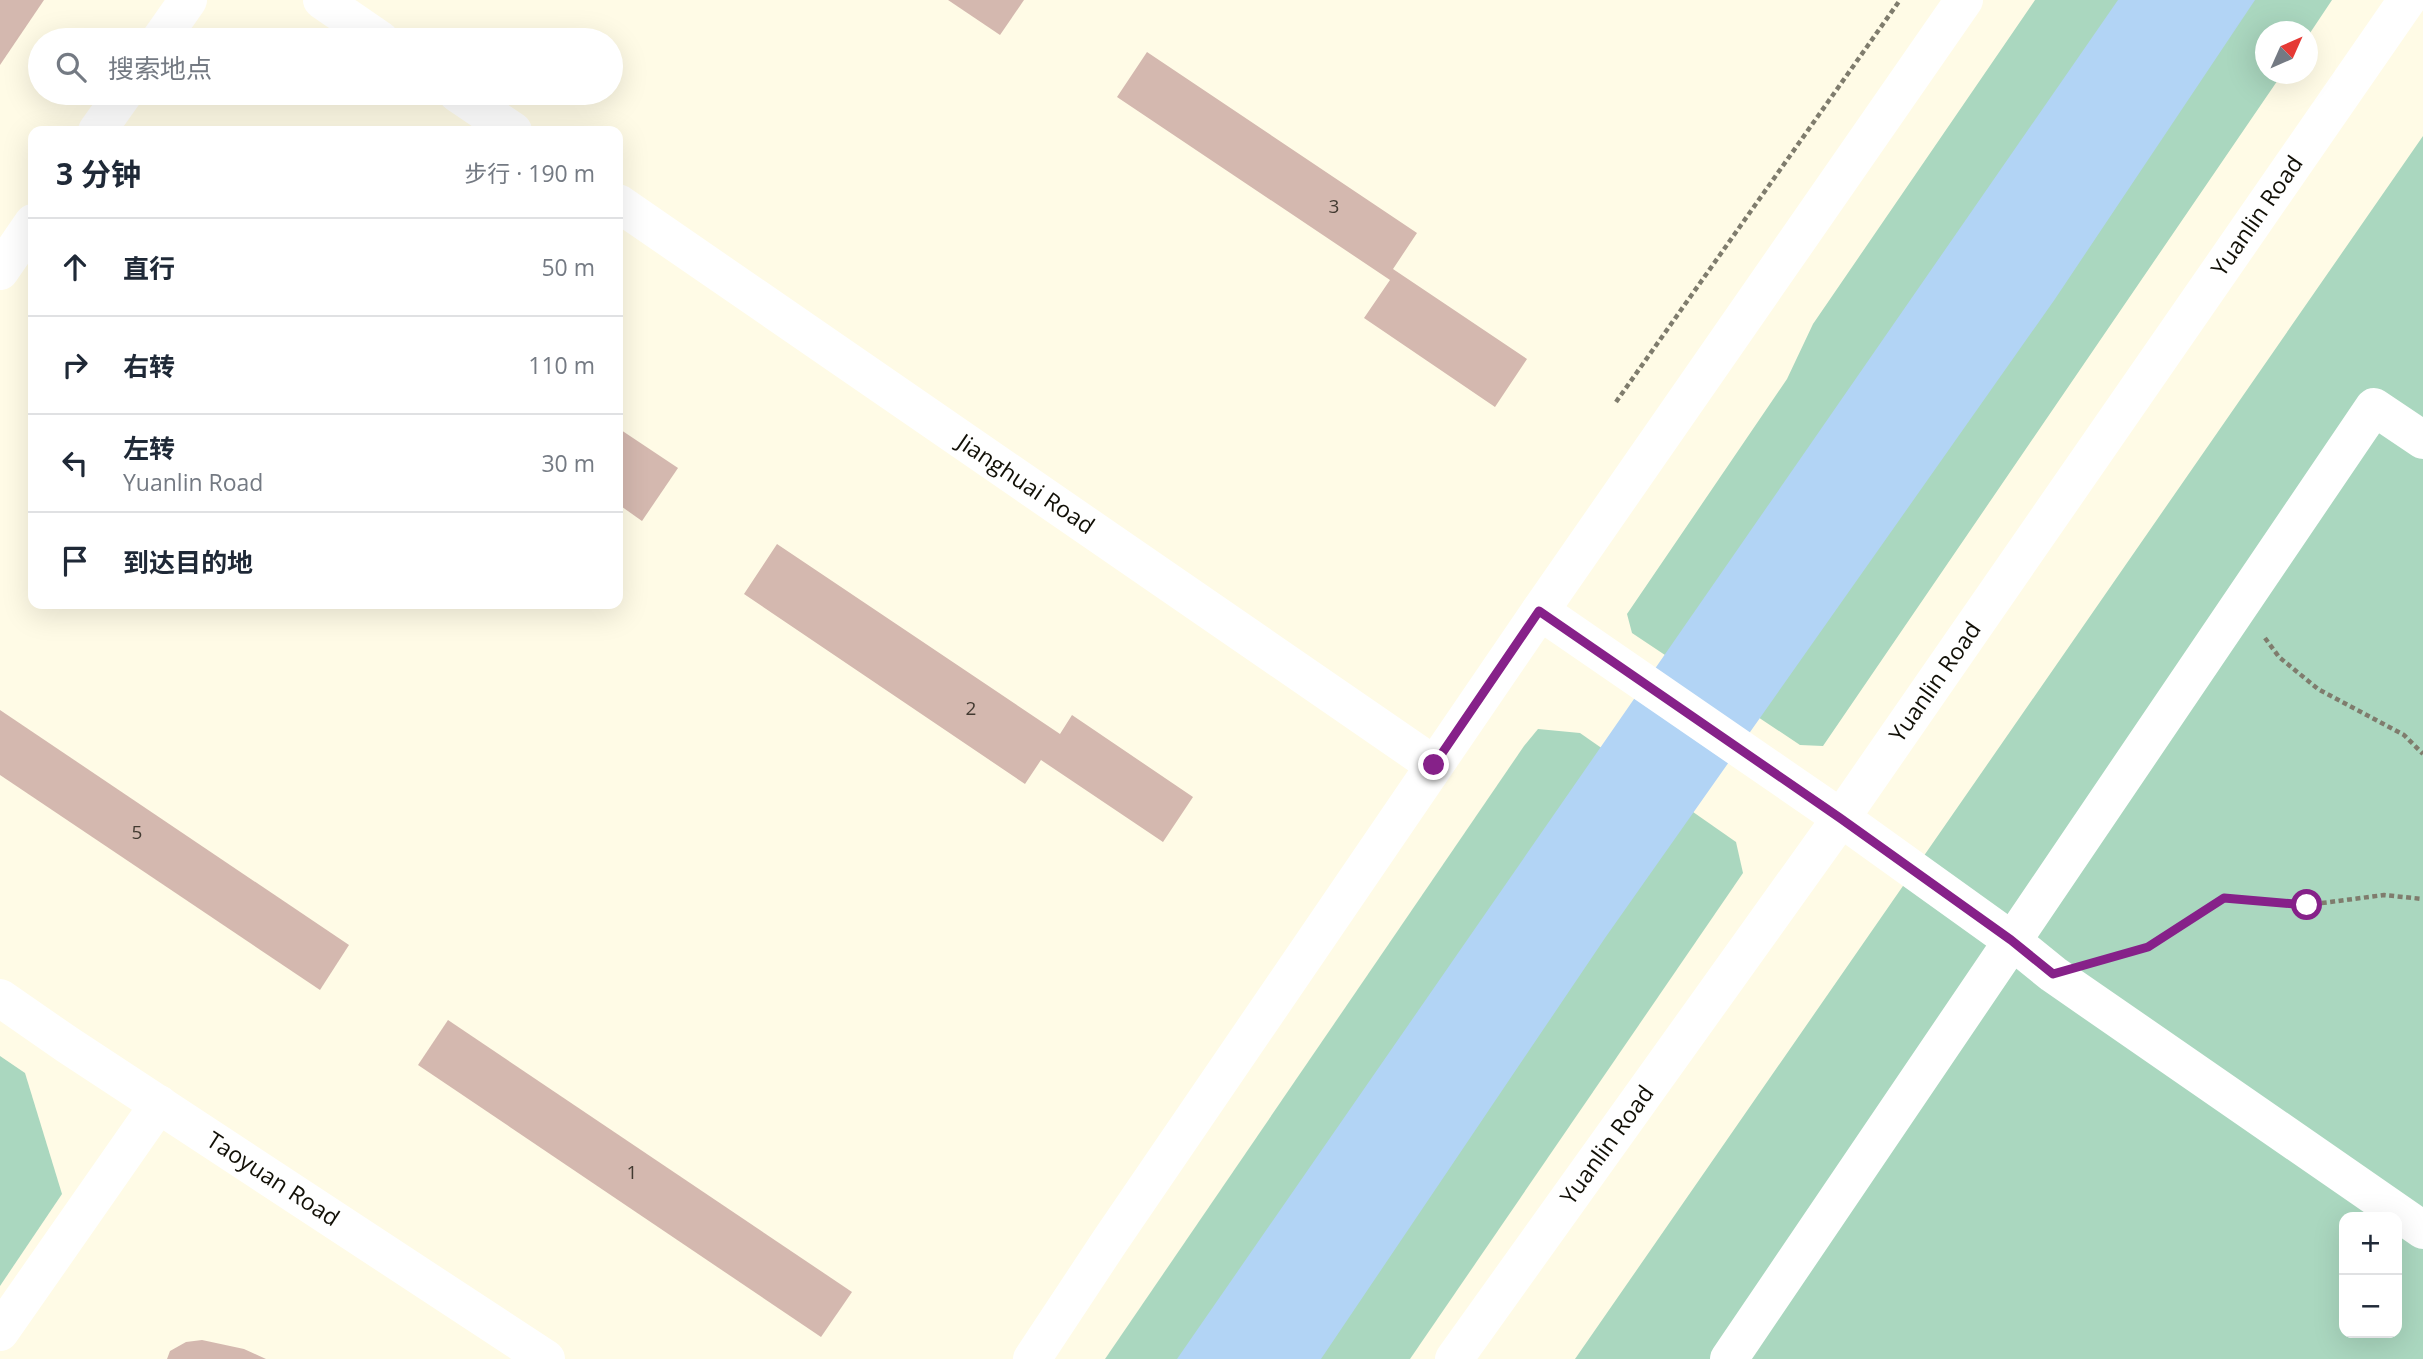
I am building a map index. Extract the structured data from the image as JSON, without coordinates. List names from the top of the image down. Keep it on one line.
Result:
{"streets":{"street":["Yuanlin Road","Jianghuai Road","Taoyuan Road"]},"house_numbers":["3","2","5","1"],"north":"top right","page":{"search":"搜索地点","heading":["3 分钟","步行 · 190 m"],"list":[["直行","50 m"],["右转","110 m"],["左转","Yuanlin Road","30 m"],"到达目的地"],"map_buttons":["+","−"]}}
